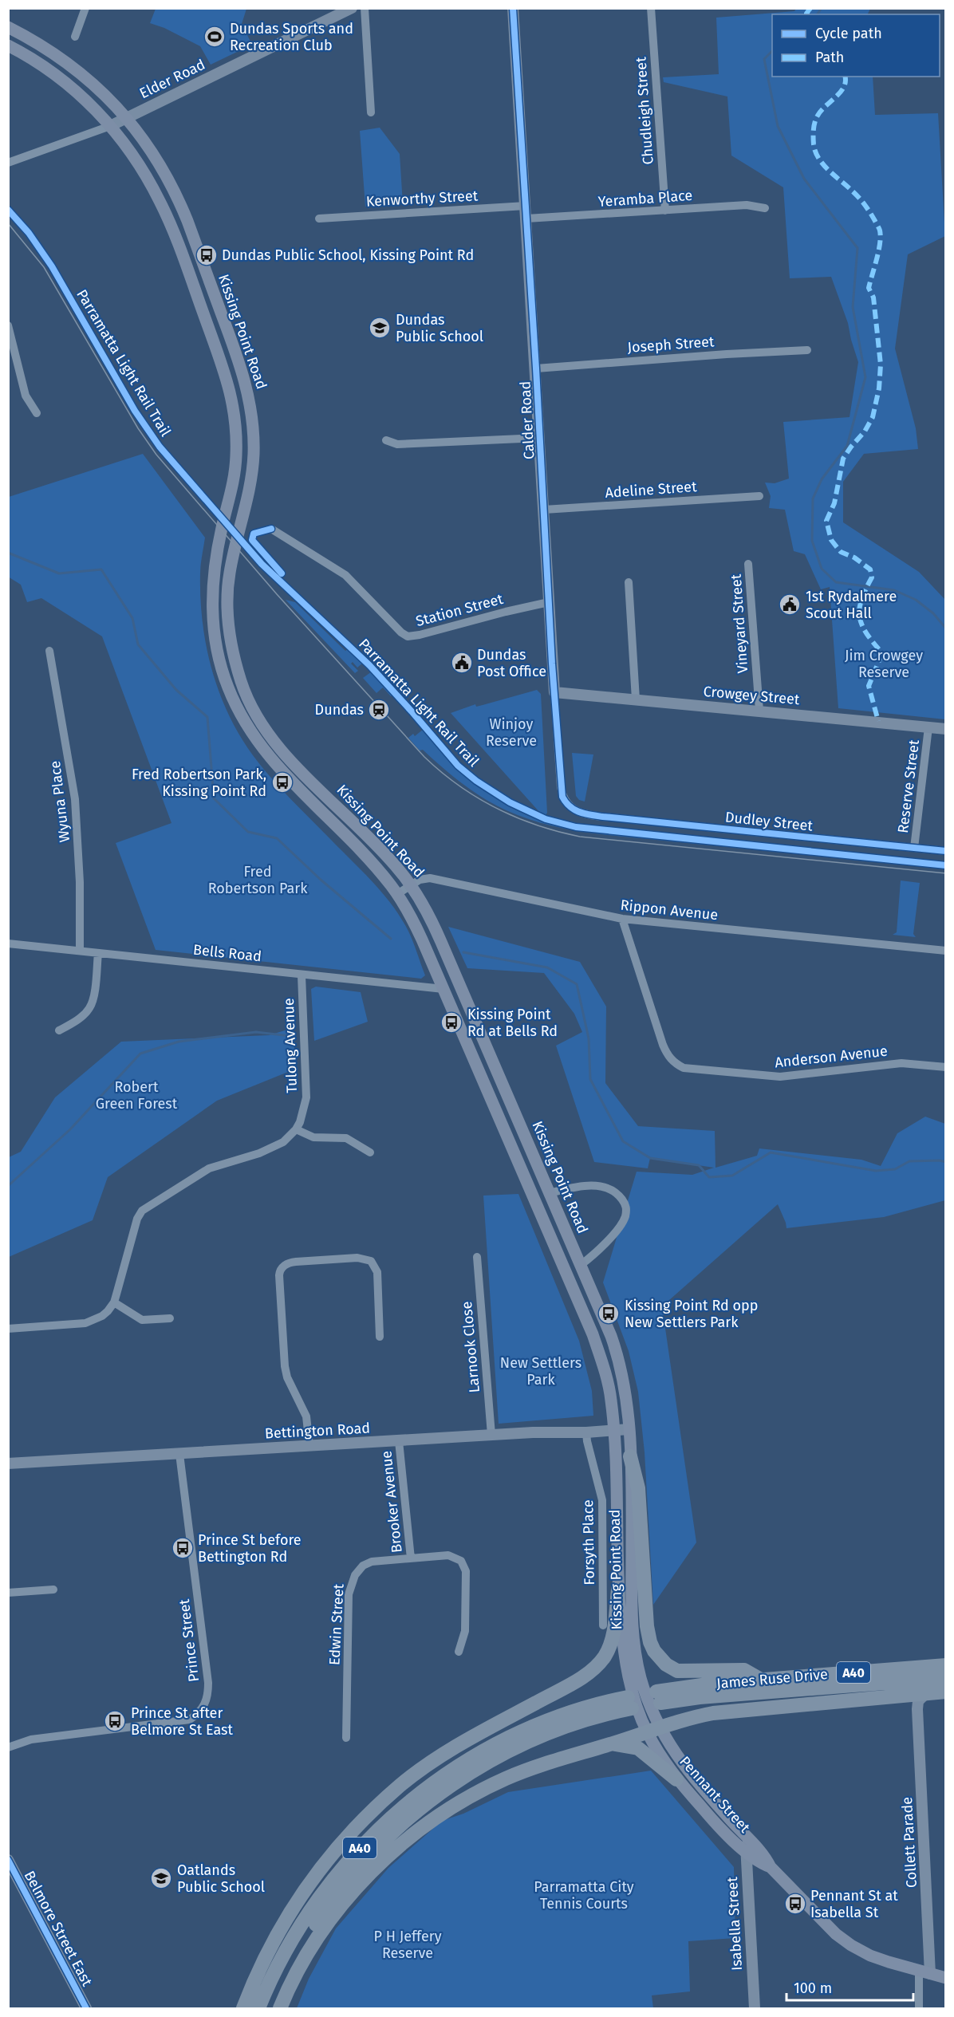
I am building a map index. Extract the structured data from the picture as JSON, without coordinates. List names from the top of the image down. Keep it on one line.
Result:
{"streets":{"highway":["A40","James Ruse Drive"],"main road":["Kissing Point Road","Pennant Street"],"street":["Elder Road","Chudleigh Street","Kenworthy Street","Yeramba Place","Joseph Street","Calder Road","Adeline Street","Station Street","Vineyard Street","Crowgey Street","Reserve Street","Wyuna Place","Dudley Street","Rippon Avenue","Bells Road","Tulong Avenue","Anderson Avenue","Larnook Close","Bettington Road","Brooker Avenue","Forsyth Place","Edwin Street","Prince Street","Collett Parade","Isabella Street","Belmore Street East"],"cycle path":["Parramatta Light Rail Trail"]},"crossings":[["Elder Road","Kissing Point Road"],["Chudleigh Street","Yeramba Place"],["Kenworthy Street","Calder Road"],["Yeramba Place","Calder Road"],["Kissing Point Road","Rippon Avenue"],["Kissing Point Road","Bells Road"],["Kissing Point Road","Bettington Road"],["Kissing Point Road","Pennant Street"],["Joseph Street","Calder Road"],["Calder Road","Adeline Street"],["Calder Road","Station Street"],["Calder Road","Crowgey Street"],["Calder Road","Dudley Street"],["Vineyard Street","Crowgey Street"],["Crowgey Street","Reserve Street"],["Reserve Street","Dudley Street"],["Wyuna Place","Bells Road"],["Rippon Avenue","Anderson Avenue"],["Bells Road","Tulong Avenue"],["Larnook Close","Bettington Road"],["Bettington Road","Brooker Avenue"],["Bettington Road","Forsyth Place"],["Bettington Road","Prince Street"],["Brooker Avenue","Edwin Street"],["Pennant Street","Collett Parade"],["Pennant Street","Isabella Street"]],"parks":["Jim Crowgey Reserve","Winjoy Reserve","Fred Robertson Park","Robert Green Forest","New Settlers Park","Parramatta City Tennis Courts","P H Jeffery Reserve"],"places":{"sports":["Dundas Sports and Recreation Club"],"bus stop":["Dundas Public School, Kissing Point Rd","Fred Robertson Park, Kissing Point Rd","Kissing Point Rd at Bells Rd","Kissing Point Rd opp New Settlers Park","Prince St before Bettington Rd","Prince St after Belmore St East","Pennant St at Isabella St"],"school or university":["Dundas Public School","Oatlands Public School"],"public building":["1st Rydalmere Scout Hall","Dundas Post Office"],"station":["Dundas"]},"legend":["Cycle path","Path"],"scale_bar":"100 m"}
